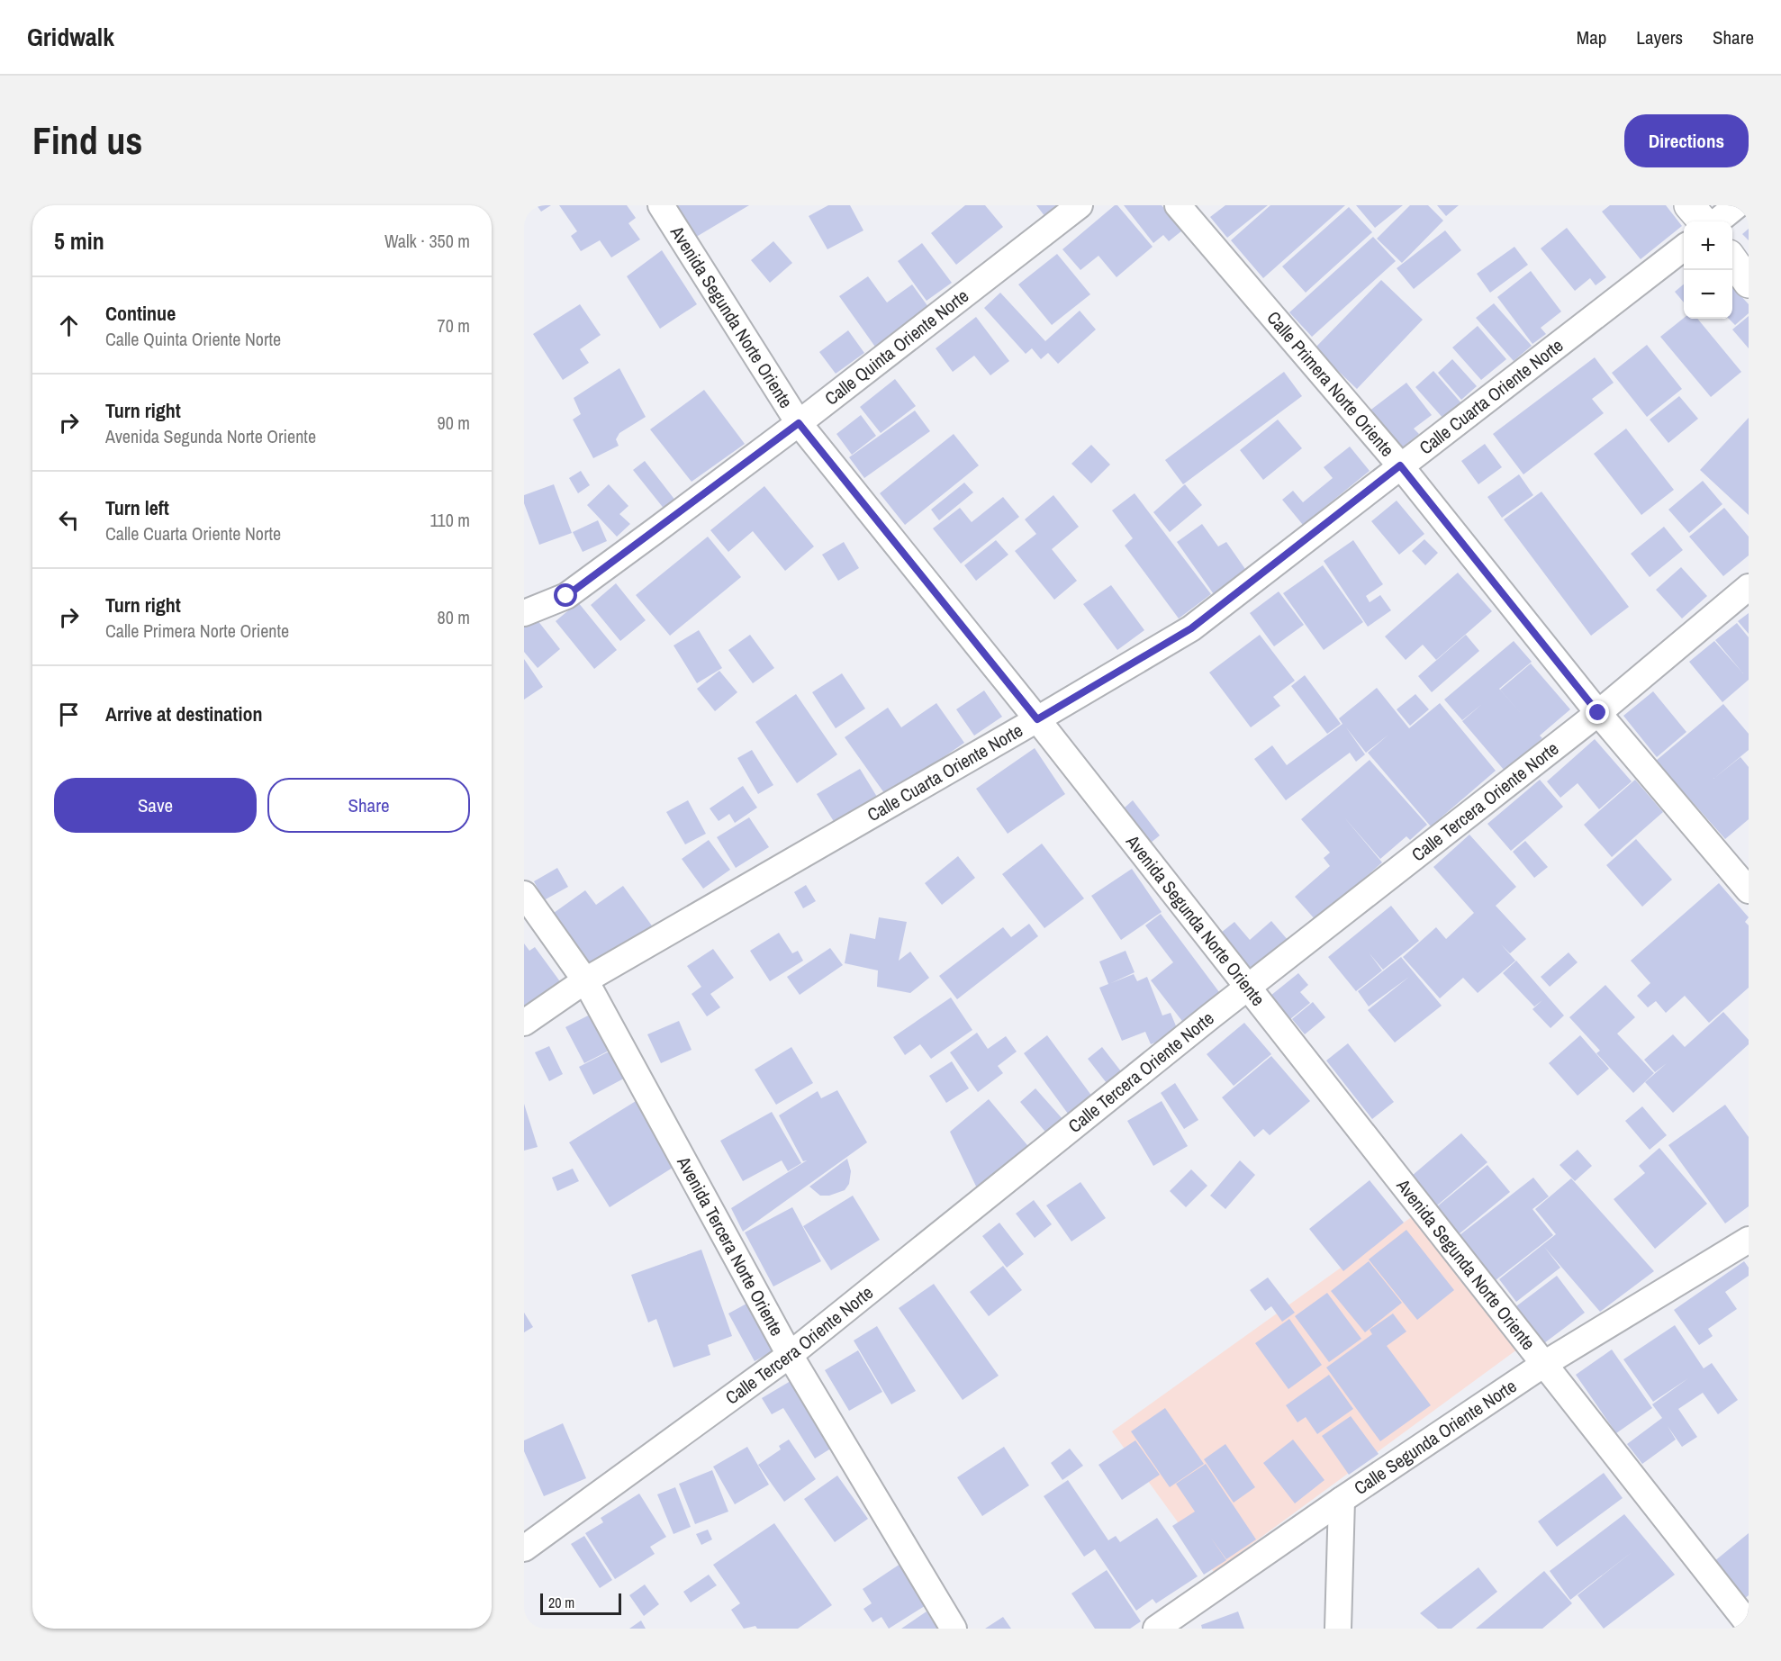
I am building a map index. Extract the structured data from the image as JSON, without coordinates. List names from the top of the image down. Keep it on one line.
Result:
{"streets":{"street":["Avenida Segunda Norte Oriente","Calle Quinta Oriente Norte","Calle Primera Norte Oriente","Calle Cuarta Oriente Norte","Calle Tercera Oriente Norte","Avenida Tercera Norte Oriente","Calle Segunda Oriente Norte"]},"crossings":[["Avenida Segunda Norte Oriente","Calle Quinta Oriente Norte"],["Avenida Segunda Norte Oriente","Calle Cuarta Oriente Norte"],["Avenida Segunda Norte Oriente","Calle Tercera Oriente Norte"],["Avenida Segunda Norte Oriente","Calle Segunda Oriente Norte"],["Calle Primera Norte Oriente","Calle Cuarta Oriente Norte"],["Calle Primera Norte Oriente","Calle Tercera Oriente Norte"],["Calle Cuarta Oriente Norte","Avenida Tercera Norte Oriente"],["Calle Tercera Oriente Norte","Avenida Tercera Norte Oriente"]],"scale_bar":"20 m","page":{"header":"Gridwalk","nav":["Map","Layers","Share"],"buttons":["Directions",["Save","Share"]],"title":"Find us","heading":["5 min","Walk · 350 m"],"map_buttons":["+","−"],"list":[["Continue","Calle Quinta Oriente Norte","70 m"],["Turn right","Avenida Segunda Norte Oriente","90 m"],["Turn left","Calle Cuarta Oriente Norte","110 m"],["Turn right","Calle Primera Norte Oriente","80 m"],"Arrive at destination"],"scale":"20 m"}}
